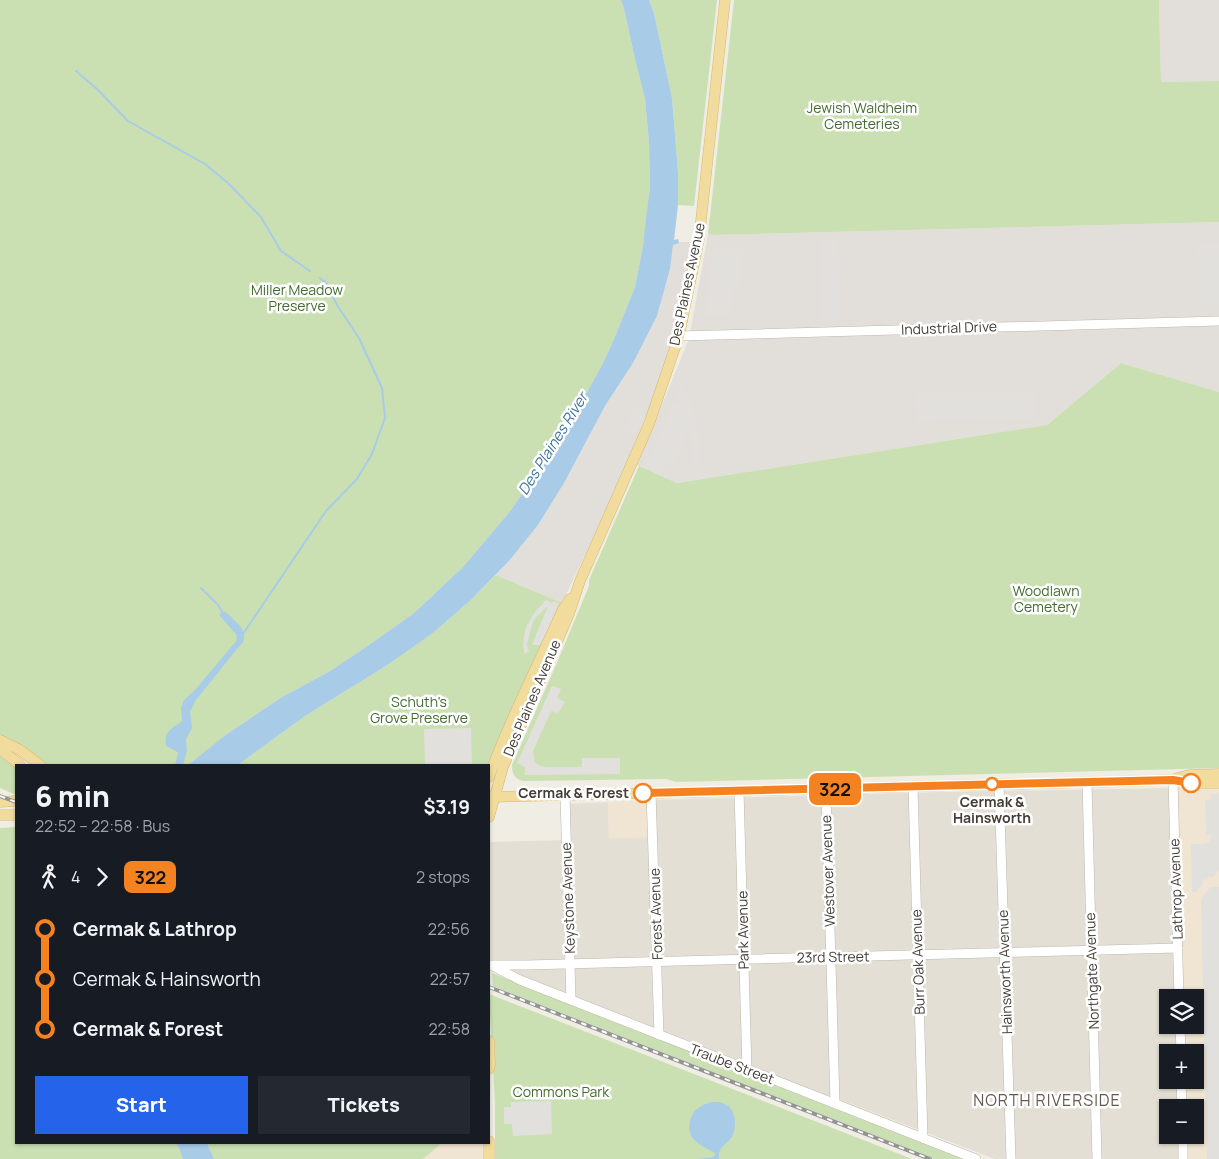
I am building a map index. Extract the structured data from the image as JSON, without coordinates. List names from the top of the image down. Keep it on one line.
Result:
{"streets":{"main road":["Des Plaines Avenue"],"street":["Industrial Drive","Westover Avenue","Lathrop Avenue","Keystone Avenue","Forest Avenue","Park Avenue","23rd Street","Burr Oak Avenue","Northgate Avenue","Hainsworth Avenue","Traube Street"]},"crossings":[["Des Plaines Avenue","Industrial Drive"],["Westover Avenue","23rd Street"],["Westover Avenue","Traube Street"],["Lathrop Avenue","23rd Street"],["Keystone Avenue","23rd Street"],["Keystone Avenue","Traube Street"],["Forest Avenue","23rd Street"],["Forest Avenue","Traube Street"],["Park Avenue","23rd Street"],["Park Avenue","Traube Street"],["23rd Street","Burr Oak Avenue"],["23rd Street","Northgate Avenue"],["23rd Street","Hainsworth Avenue"],["23rd Street","Traube Street"],["Burr Oak Avenue","Traube Street"]],"districts":["NORTH RIVERSIDE"],"water":["Des Plaines River"],"parks":["Jewish Waldheim Cemeteries","Miller Meadow Preserve","Woodlawn Cemetery","Schuth's Grove Preserve","Commons Park"],"places":["Cermak & Hainsworth","Cermak & Forest"],"lines":["bus line 322"],"page":{"on_map":"322","heading":["6 min","22:52 – 22:58 · Bus","$3.19"],"legs":["4","322","2 stops"],"list":[{"name":"Cermak & Lathrop","value":"22:56"},{"name":"Cermak & Hainsworth","value":"22:57"},{"name":"Cermak & Forest","value":"22:58"}],"map_buttons":["+","−"],"buttons":["Start","Tickets"]}}
